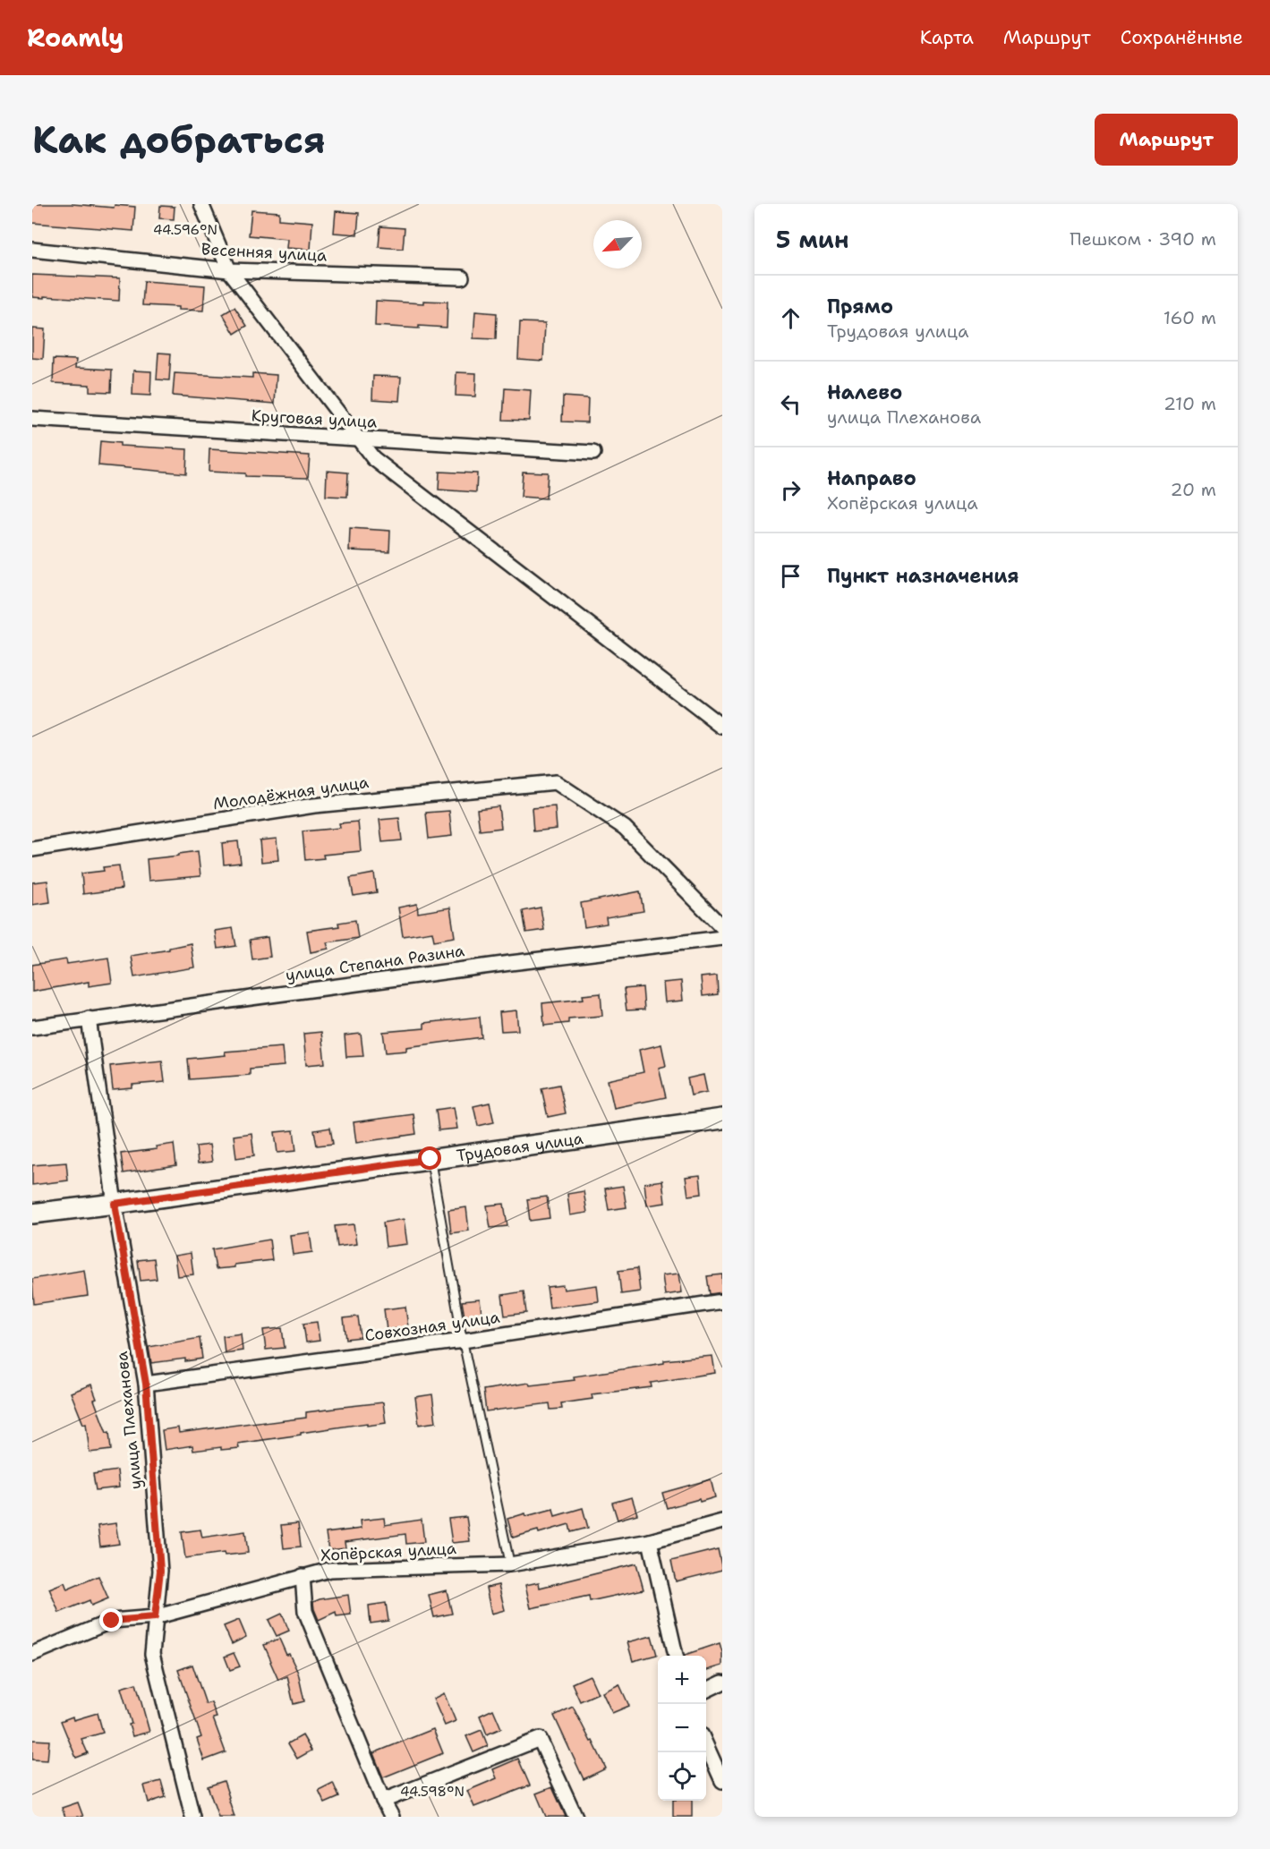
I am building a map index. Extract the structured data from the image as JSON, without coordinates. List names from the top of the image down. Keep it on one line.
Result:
{"streets":{"street":["Весенняя улица","Круговая улица","Молодёжная улица","улица Степана Разина","Трудовая улица","Совхозная улица","улица Плеханова","Хопёрская улица"]},"crossings":[["улица Степана Разина","улица Плеханова"],["Трудовая улица","улица Плеханова"],["Совхозная улица","улица Плеханова"],["улица Плеханова","Хопёрская улица"]],"north":"bottom left","page":{"header":"Roamly","nav":["Карта","Маршрут","Сохранённые"],"buttons":"Маршрут","title":"Как добраться","heading":["5 мин","Пешком · 390 m"],"list":[["Прямо","Трудовая улица","160 m"],["Налево","улица Плеханова","210 m"],["Направо","Хопёрская улица","20 m"],"Пункт назначения"],"map_buttons":["+","−"]},"coordinates":["44.596°N","44.598°N"]}
